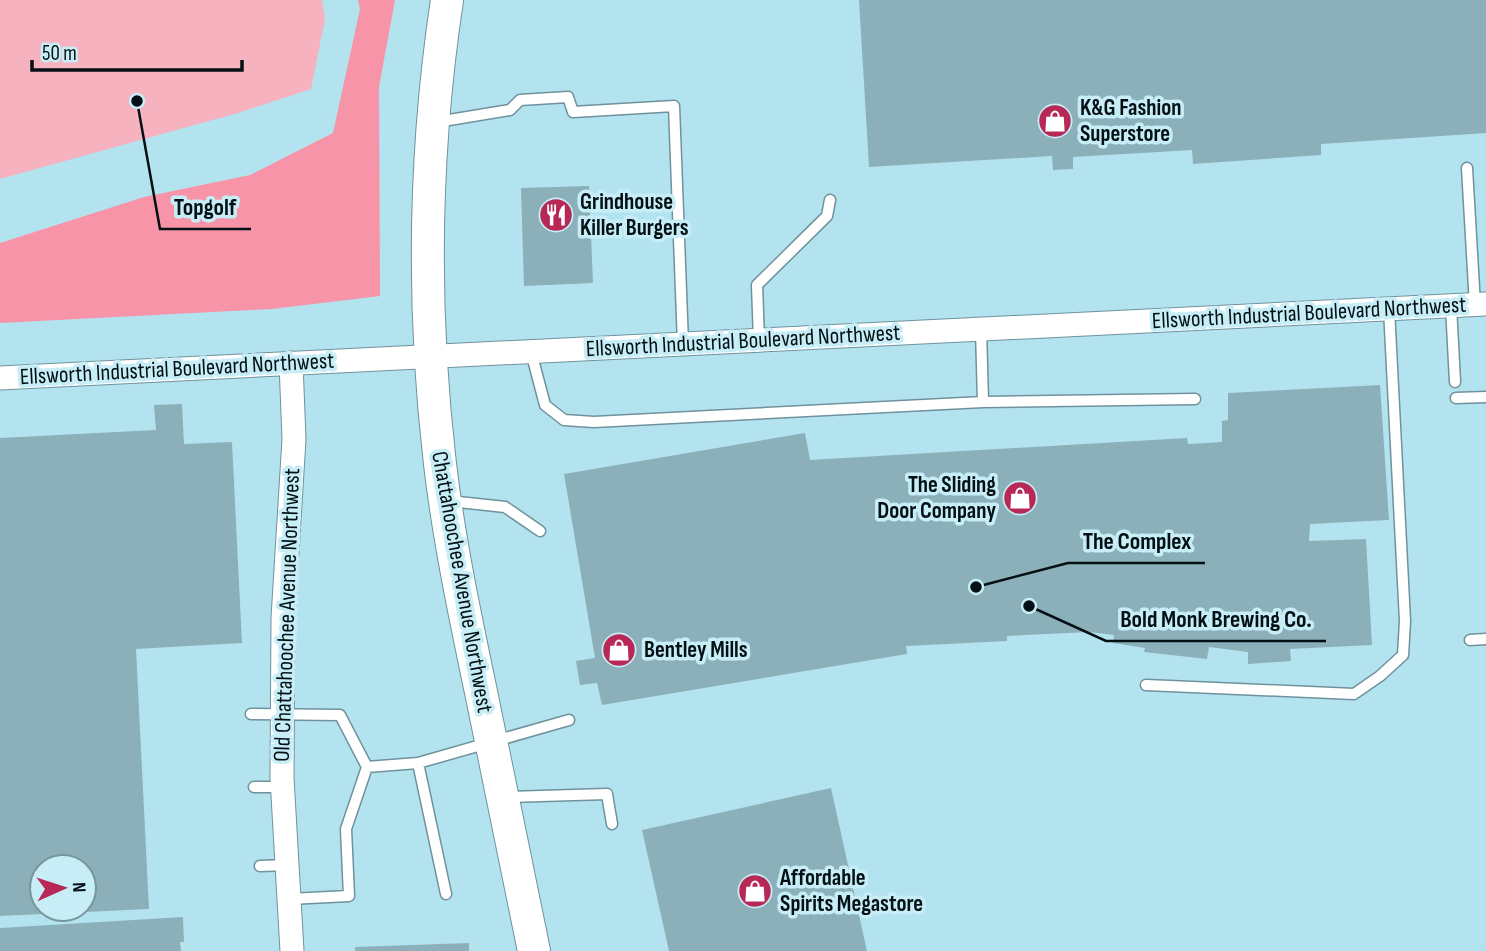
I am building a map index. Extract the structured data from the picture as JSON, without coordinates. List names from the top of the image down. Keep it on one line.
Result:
{"streets":{"street":["Ellsworth Industrial Boulevard Northwest","Chattahoochee Avenue Northwest","Old Chattahoochee Avenue Northwest"]},"crossings":[["Ellsworth Industrial Boulevard Northwest","Chattahoochee Avenue Northwest"],["Ellsworth Industrial Boulevard Northwest","Old Chattahoochee Avenue Northwest"]],"places":{"other":["Topgolf","The Complex","Bold Monk Brewing Co."],"shop":["K&G Fashion Superstore","The Sliding Door Company","Bentley Mills","Affordable Spirits Megastore"],"restaurant":["Grindhouse Killer Burgers"]},"scale_bar":"50 m","north":"right"}
